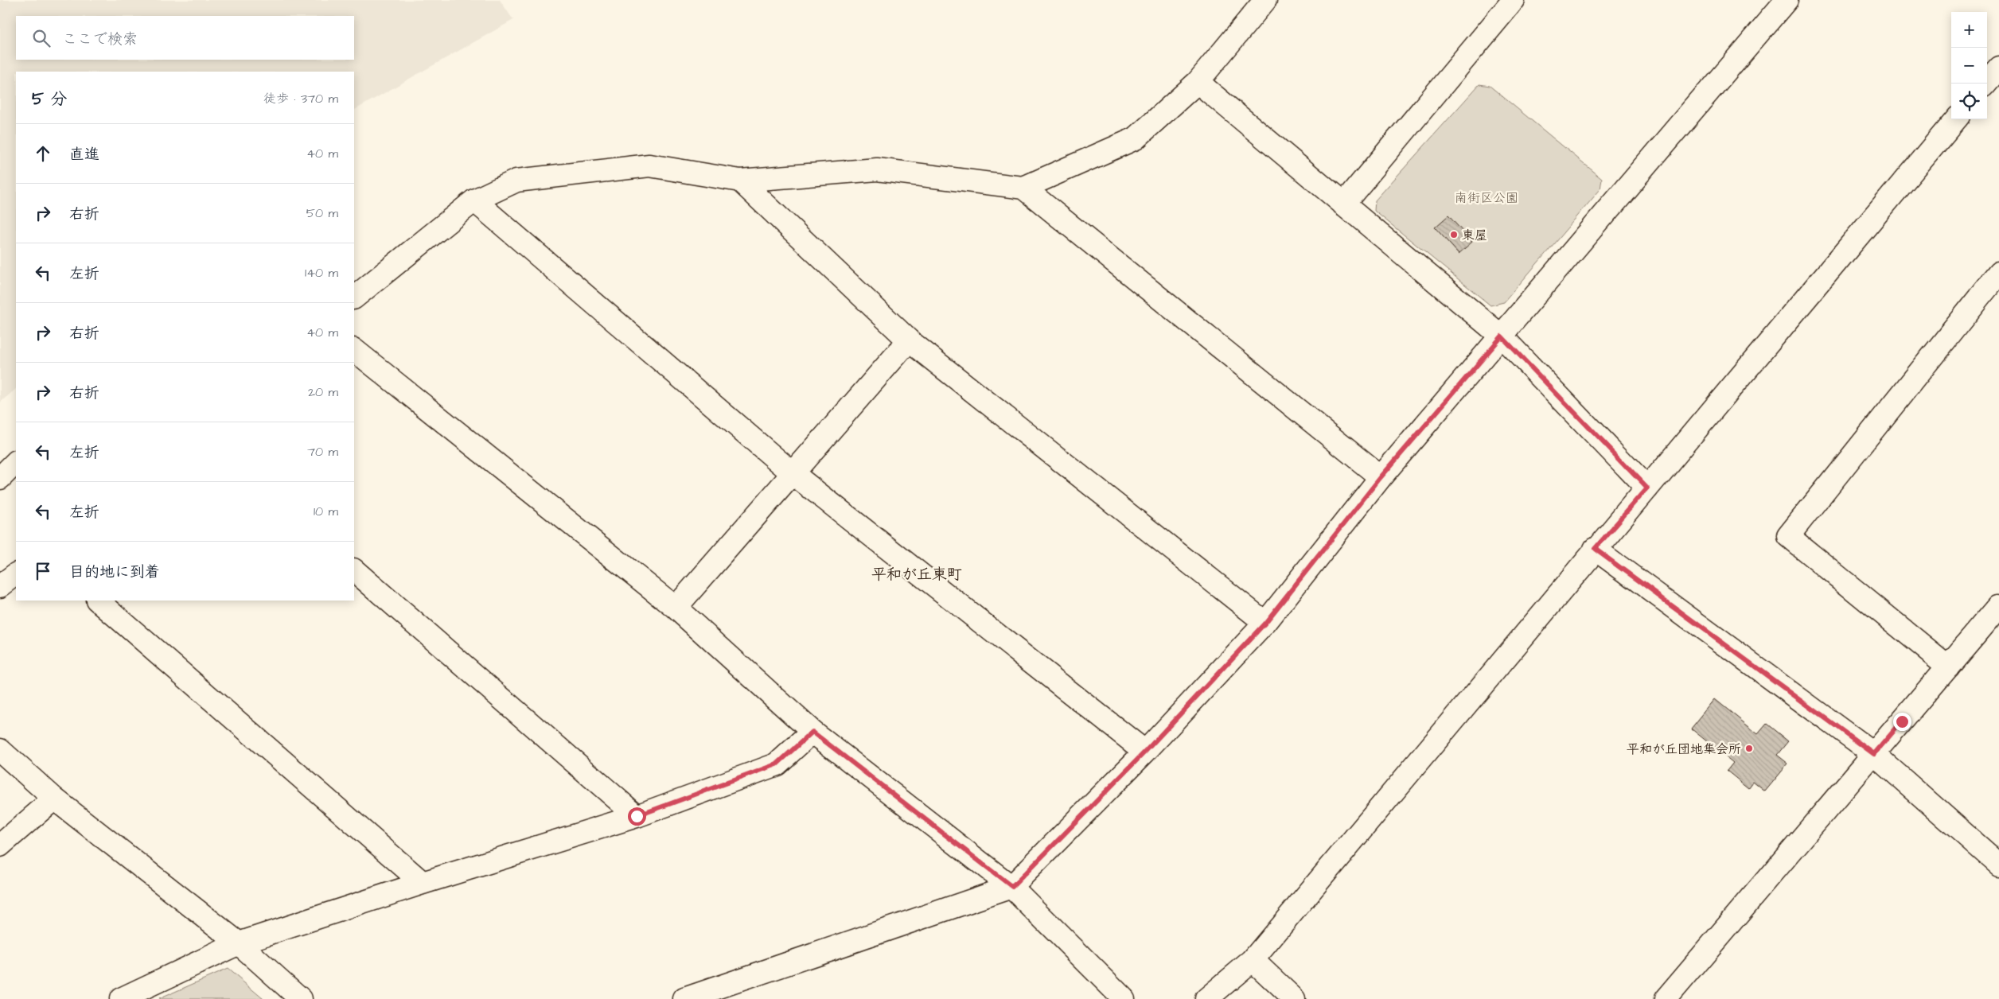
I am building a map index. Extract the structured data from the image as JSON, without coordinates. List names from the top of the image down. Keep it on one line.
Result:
{"districts":["平和が丘東町"],"parks":["南街区公園"],"places":["東屋","平和が丘団地集会所"],"page":{"map_buttons":["+","−"],"search":"ここで検索","heading":["5 分","徒歩 · 370 m"],"list":[["直進","40 m"],["右折","50 m"],["左折","140 m"],["右折","40 m"],["右折","20 m"],["左折","70 m"],["左折","10 m"],"目的地に到着"]}}
